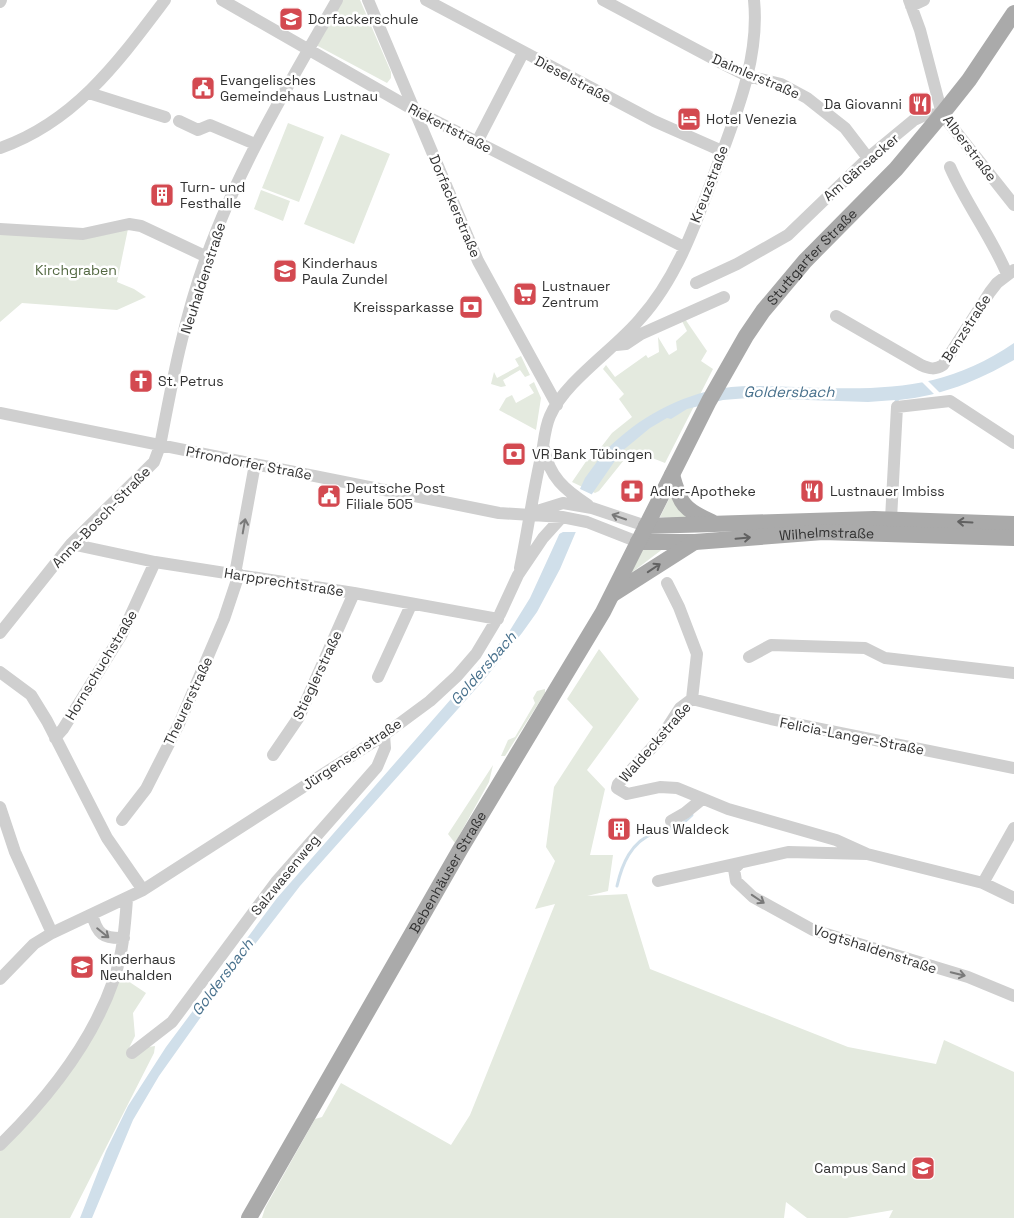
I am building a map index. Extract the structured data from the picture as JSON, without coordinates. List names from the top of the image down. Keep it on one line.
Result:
{"streets":{"main road":["Stuttgarter Straße","Wilhelmstraße","Bebenhäuser Straße"],"street":["Daimlerstraße","Dieselstraße","Riekertstraße","Alberstraße","Am Gänsacker","Kreuzstraße","Dorfackerstraße","Neuhaldenstraße","Benzstraße","Pfrondorfer Straße","Anna-Bosch-Straße","Harpprechtstraße","Hornschuchstraße","Stieglerstraße","Theurerstraße","Felicia-Langer-Straße","Waldeckstraße","Jürgensenstraße","Salzwasenweg","Vogtshaldenstraße"]},"crossings":[["Daimlerstraße","Am Gänsacker"],["Daimlerstraße","Kreuzstraße"],["Dieselstraße","Kreuzstraße"],["Riekertstraße","Kreuzstraße"],["Riekertstraße","Dorfackerstraße"],["Riekertstraße","Neuhaldenstraße"],["Alberstraße","Am Gänsacker"],["Alberstraße","Stuttgarter Straße"],["Am Gänsacker","Stuttgarter Straße"],["Kreuzstraße","Dorfackerstraße"],["Kreuzstraße","Pfrondorfer Straße"],["Kreuzstraße","Jürgensenstraße"],["Stuttgarter Straße","Pfrondorfer Straße"],["Stuttgarter Straße","Wilhelmstraße"],["Stuttgarter Straße","Bebenhäuser Straße"],["Neuhaldenstraße","Pfrondorfer Straße"],["Neuhaldenstraße","Anna-Bosch-Straße"],["Pfrondorfer Straße","Anna-Bosch-Straße"],["Pfrondorfer Straße","Wilhelmstraße"],["Pfrondorfer Straße","Theurerstraße"],["Pfrondorfer Straße","Jürgensenstraße"],["Pfrondorfer Straße","Bebenhäuser Straße"],["Anna-Bosch-Straße","Harpprechtstraße"],["Wilhelmstraße","Bebenhäuser Straße"],["Harpprechtstraße","Hornschuchstraße"],["Harpprechtstraße","Stieglerstraße"],["Harpprechtstraße","Theurerstraße"],["Harpprechtstraße","Jürgensenstraße"],["Felicia-Langer-Straße","Waldeckstraße"],["Jürgensenstraße","Salzwasenweg"]],"water":["Goldersbach"],"parks":["Kirchgraben"],"places":{"school or university":["Dorfackerschule","Kinderhaus Paula Zundel","Kinderhaus Neuhalden","Campus Sand"],"public building":["Evangelisches Gemeindehaus Lustnau","Deutsche Post Filiale 505"],"restaurant":["Da Giovanni","Lustnauer Imbiss"],"hotel":["Hotel Venezia"],"building":["Turn- und Festhalle","Haus Waldeck"],"supermarket":["Lustnauer Zentrum"],"bank":["Kreissparkasse","VR Bank Tübingen"],"church":["St. Petrus"],"pharmacy":["Adler-Apotheke"]}}
